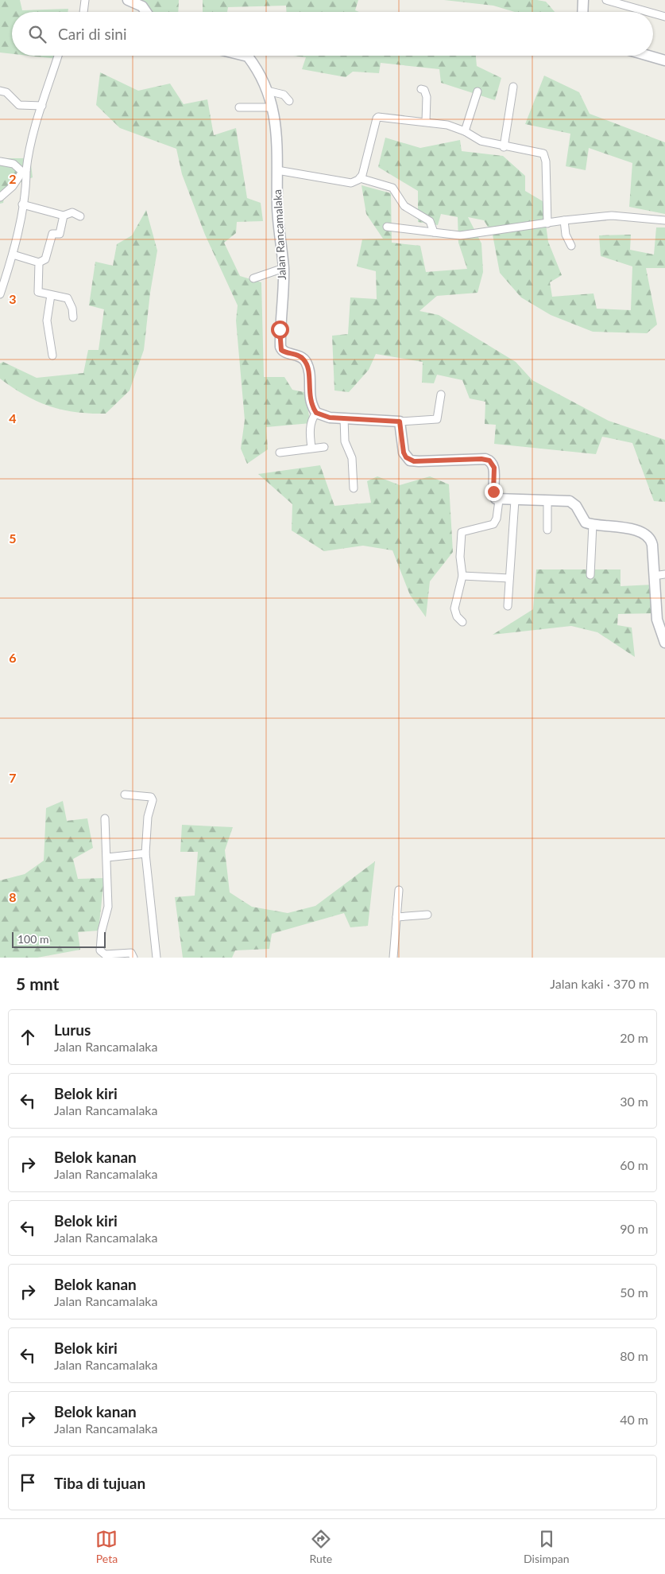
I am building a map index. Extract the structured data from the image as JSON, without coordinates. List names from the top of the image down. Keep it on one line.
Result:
{"streets":{"street":["Jalan Rancamalaka"]},"scale_bar":"100 m","page":{"search":"Cari di sini","scale":"100 m","heading":["5 mnt","Jalan kaki · 370 m"],"list":[["Lurus","Jalan Rancamalaka","20 m"],["Belok kiri","Jalan Rancamalaka","30 m"],["Belok kanan","Jalan Rancamalaka","60 m"],["Belok kiri","Jalan Rancamalaka","90 m"],["Belok kanan","Jalan Rancamalaka","50 m"],["Belok kiri","Jalan Rancamalaka","80 m"],["Belok kanan","Jalan Rancamalaka","40 m"],"Tiba di tujuan"],"nav":["Peta","Rute","Disimpan"]},"grid":{"rows":["2","3","4","5","6","7","8"]}}
